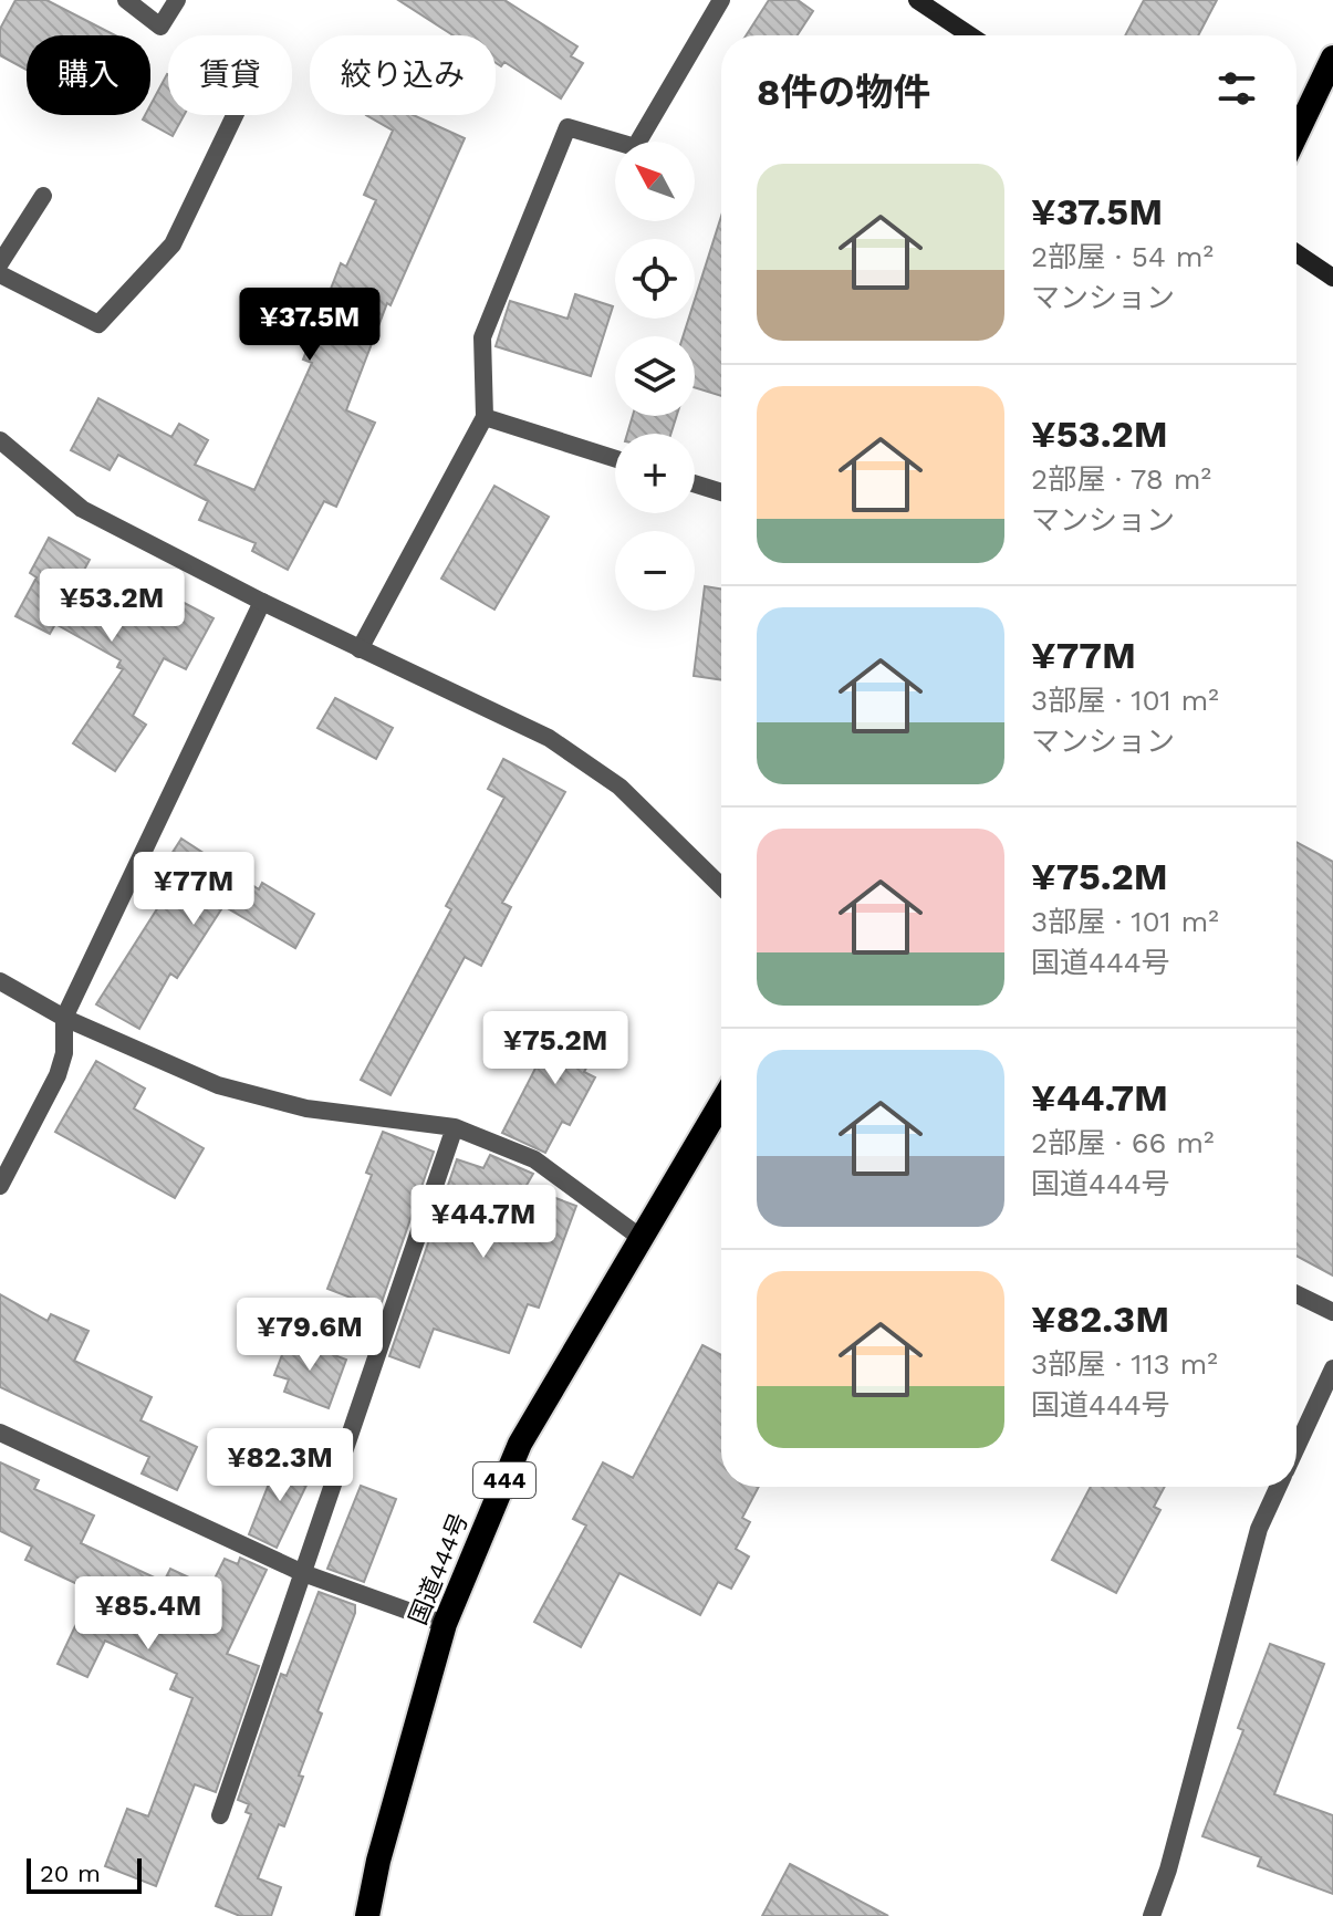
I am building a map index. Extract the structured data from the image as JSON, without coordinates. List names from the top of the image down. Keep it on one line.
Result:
{"streets":{"highway":["444","国道444号"]},"scale_bar":"20 m","north":"top left","page":{"chip":["購入","賃貸","絞り込み"],"heading":"8件の物件","map_buttons":["+","−"],"list":[{"name":"¥37.5M","note":"2部屋 · 54 m² · マンション"},{"name":"¥53.2M","note":"2部屋 · 78 m² · マンション"},{"name":"¥77M","note":"3部屋 · 101 m² · マンション"},{"name":"¥75.2M","note":"3部屋 · 101 m² · 国道444号"},{"name":"¥44.7M","note":"2部屋 · 66 m² · 国道444号"},{"name":"¥82.3M","note":"3部屋 · 113 m² · 国道444号"}],"price":["¥37.5M","¥53.2M","¥77M","¥75.2M","¥44.7M","¥79.6M","¥82.3M","¥85.4M"],"scale":"20 m"}}
